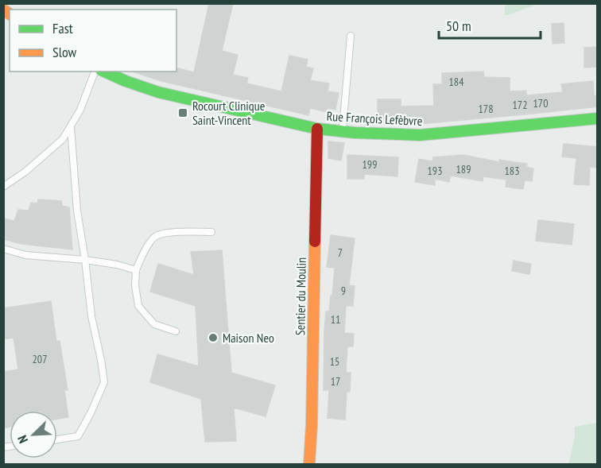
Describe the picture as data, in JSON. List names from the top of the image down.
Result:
{
  "streets": {
    "main road": ["Rue François Lefèbvre", "Sentier du Moulin"]
  },
  "crossings": [
    ["Rue François Lefèbvre", "Sentier du Moulin"]
  ],
  "places": {
    "transit": ["Rocourt Clinique Saint-Vincent"],
    "other": ["Maison Neo"]
  },
  "house_numbers": [
    "184",
    "170",
    "172",
    "178",
    "199",
    "189",
    "193",
    "183",
    "7",
    "9",
    "11",
    "207",
    "15",
    "17"
  ],
  "legend": ["Fast", "Slow"],
  "scale_bar": "50 m",
  "north": "bottom left"
}
